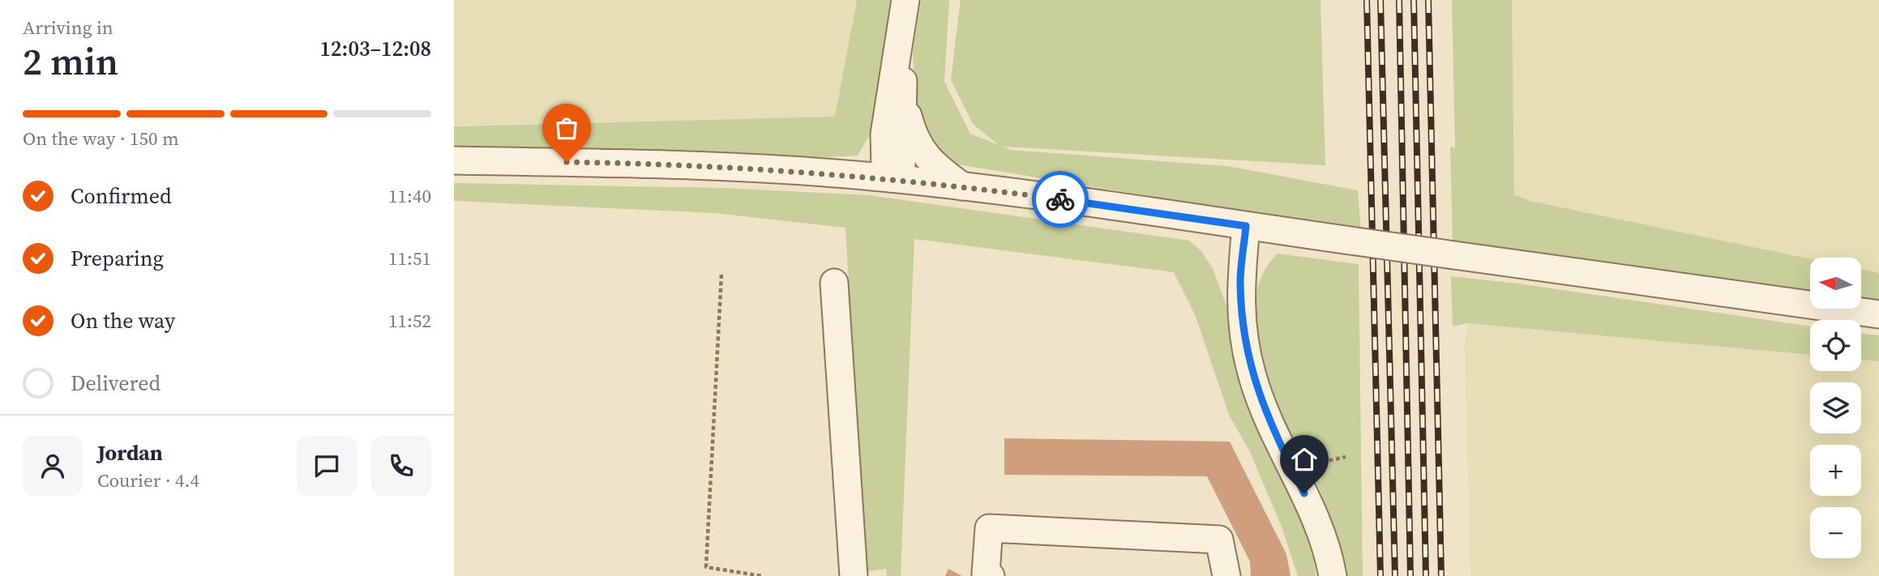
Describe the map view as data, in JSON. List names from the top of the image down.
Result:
{
  "north": "left",
  "page": {
    "heading": ["2 min", "Arriving in", "12:03–12:08"],
    "panel": ["Jordan", "Courier · 4.4"],
    "bar": "On the way · 150 m",
    "list": [
      ["Confirmed", "11:40"],
      ["Preparing", "11:51"],
      ["On the way", "11:52"],
      "Delivered"
    ],
    "map_buttons": ["+", "−"]
  }
}
